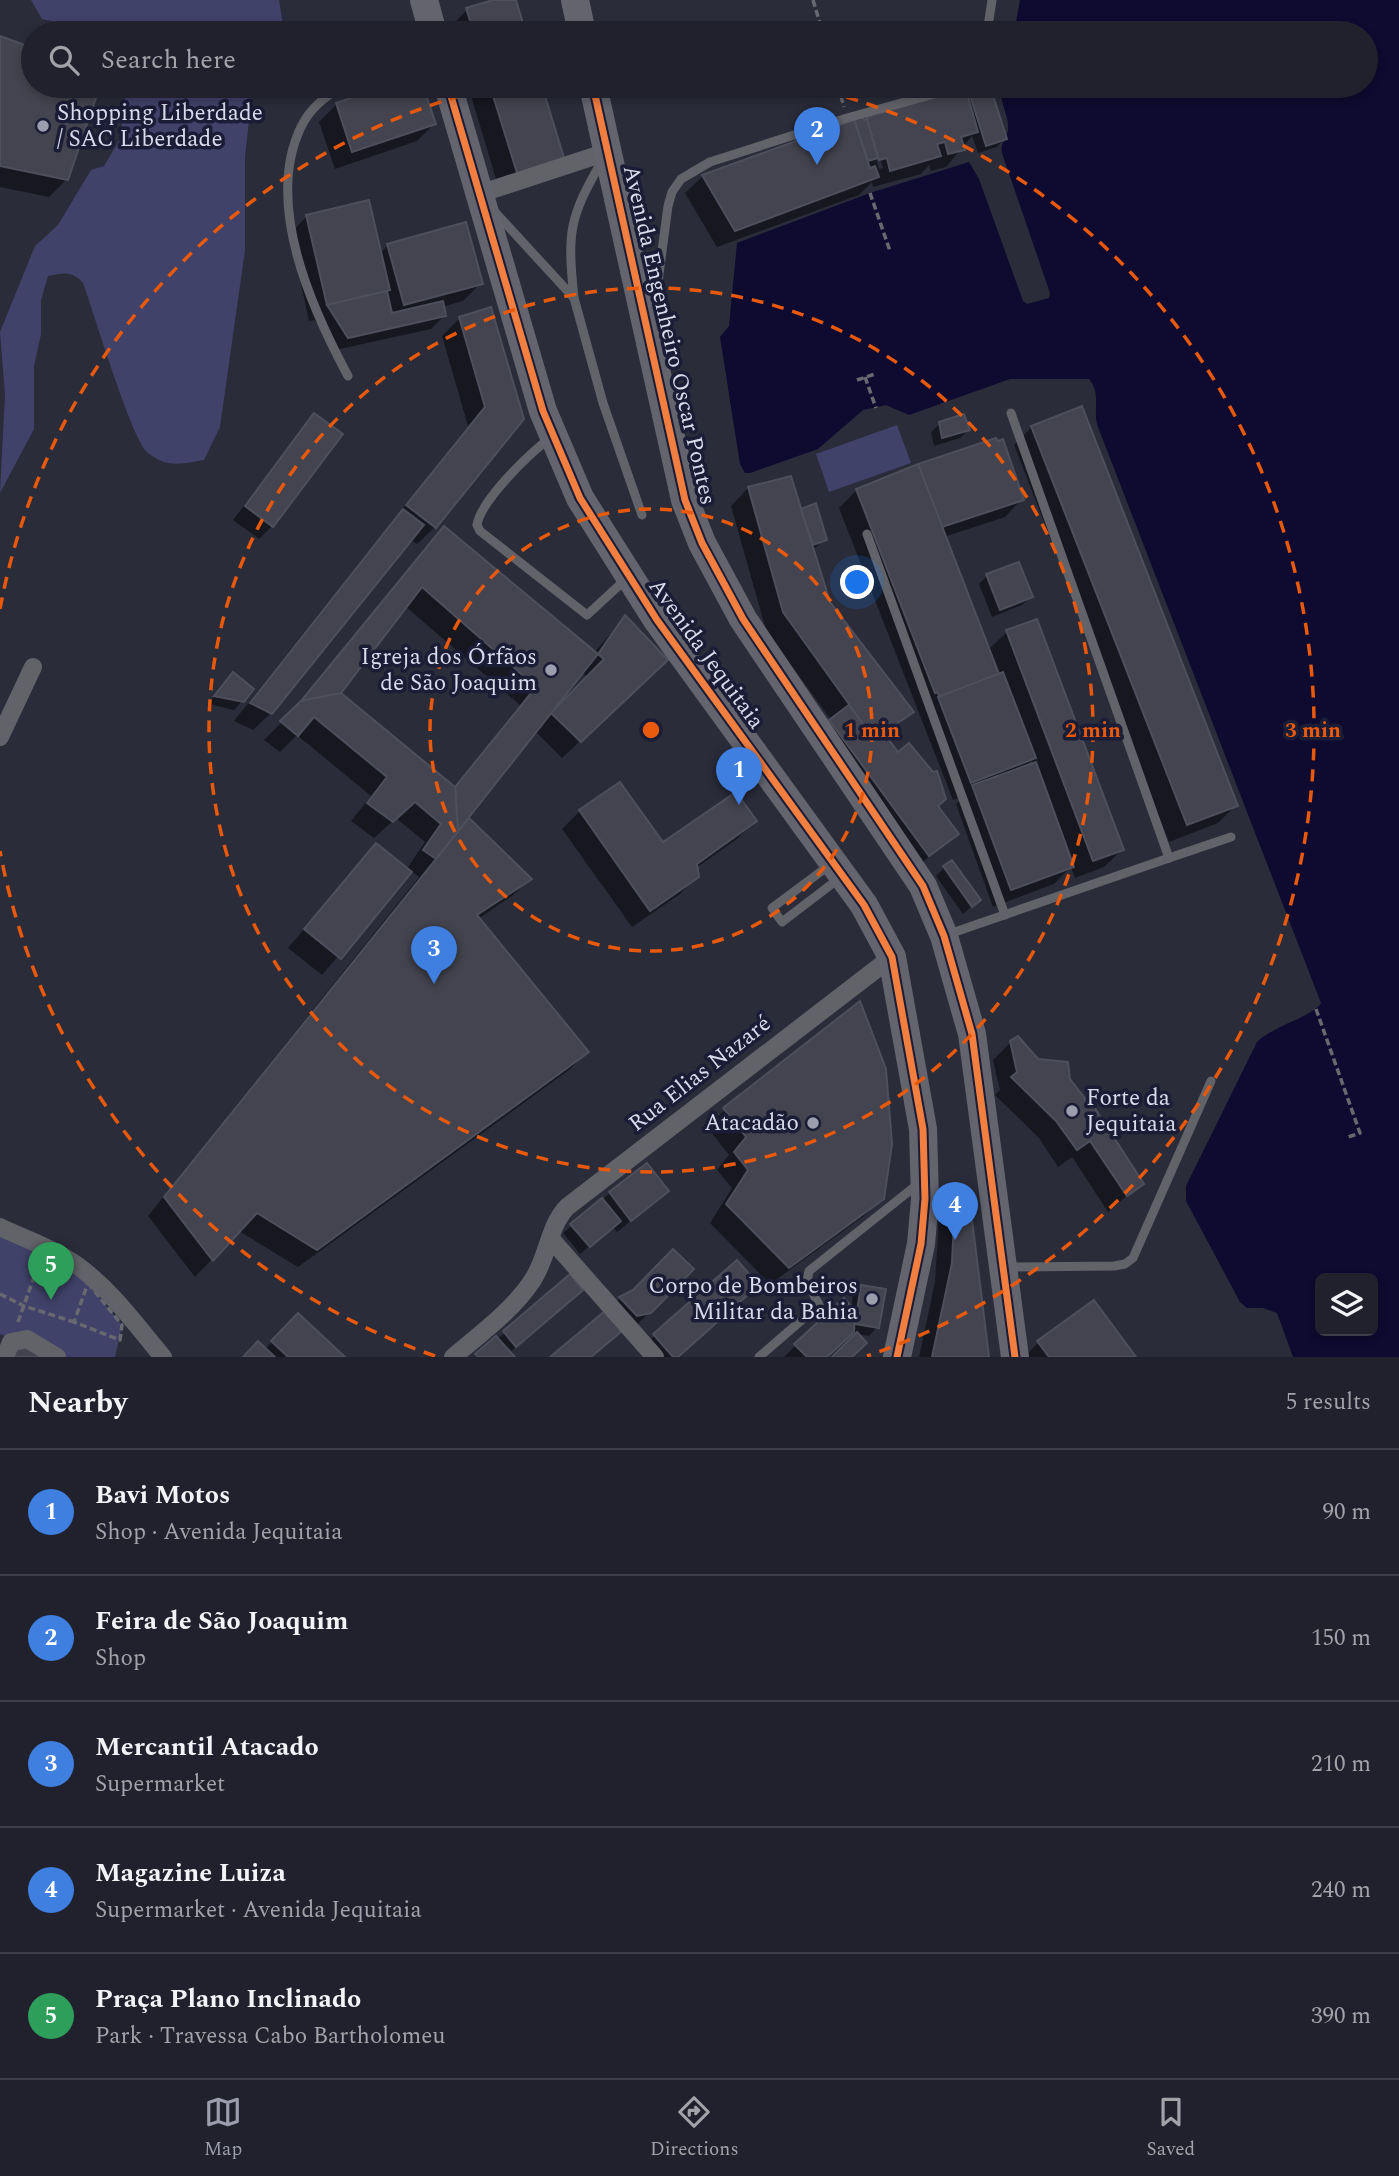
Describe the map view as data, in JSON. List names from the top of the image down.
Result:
{
  "streets": {
    "main road": ["Avenida Engenheiro Oscar Pontes", "Avenida Jequitaia"],
    "street": ["Rua Elias Nazaré"]
  },
  "crossings": [
    ["Avenida Jequitaia", "Rua Elias Nazaré"]
  ],
  "places": [
    "Shopping Liberdade / SAC Liberdade",
    "Igreja dos Órfãos de São Joaquim",
    "Forte da Jequitaia",
    "Atacadão",
    "Corpo de Bombeiros Militar da Bahia"
  ],
  "page": {
    "search": "Search here",
    "pins": [
      "2",
      "1",
      "3",
      "4",
      "5"
    ],
    "heading": ["Nearby", "5 results"],
    "list": [
      {
        "mark": "1",
        "name": "Bavi Motos",
        "note": "Shop · Avenida Jequitaia",
        "value": "90 m"
      },
      {
        "mark": "2",
        "name": "Feira de São Joaquim",
        "note": "Shop",
        "value": "150 m"
      },
      {
        "mark": "3",
        "name": "Mercantil Atacado",
        "note": "Supermarket",
        "value": "210 m"
      },
      {
        "mark": "4",
        "name": "Magazine Luiza",
        "note": "Supermarket · Avenida Jequitaia",
        "value": "240 m"
      },
      {
        "mark": "5",
        "name": "Praça Plano Inclinado",
        "note": "Park · Travessa Cabo Bartholomeu",
        "value": "390 m"
      }
    ],
    "nav": ["Map", "Directions", "Saved"]
  },
  "rings": ["1 min", "2 min", "3 min"]
}
